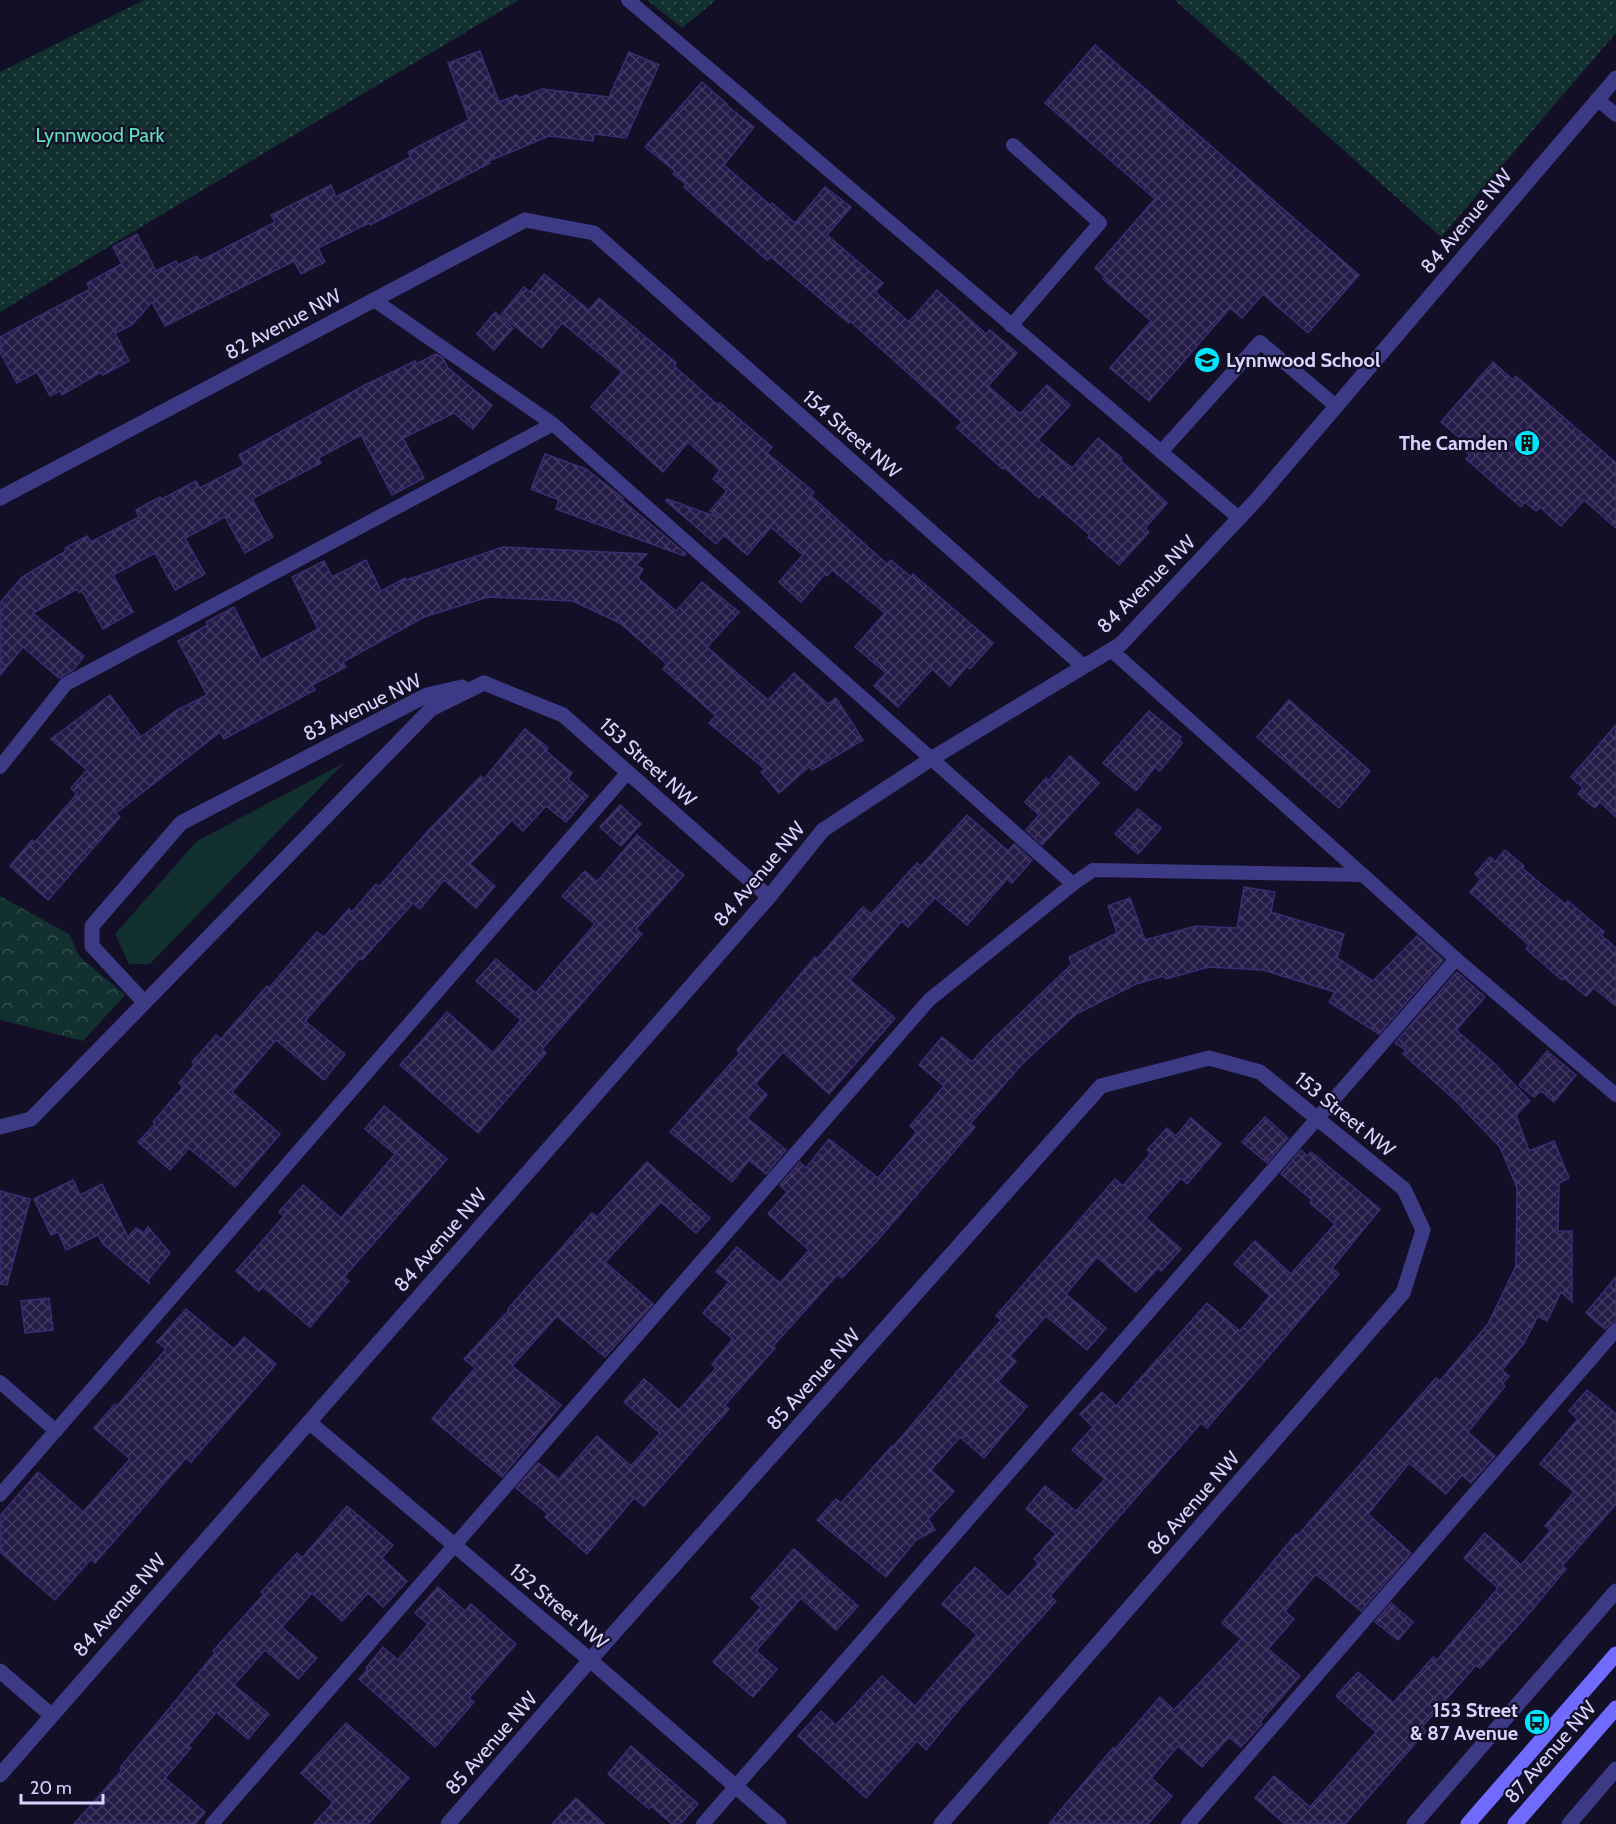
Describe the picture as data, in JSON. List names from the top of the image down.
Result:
{
  "streets": {
    "main road": ["87 Avenue NW"],
    "street": [
      "84 Avenue NW",
      "82 Avenue NW",
      "154 Street NW",
      "83 Avenue NW",
      "153 Street NW",
      "85 Avenue NW",
      "86 Avenue NW",
      "152 Street NW"
    ]
  },
  "crossings": [
    ["84 Avenue NW", "154 Street NW"],
    ["84 Avenue NW", "153 Street NW"],
    ["84 Avenue NW", "152 Street NW"],
    ["82 Avenue NW", "154 Street NW"],
    ["83 Avenue NW", "153 Street NW"],
    ["153 Street NW", "85 Avenue NW"],
    ["153 Street NW", "86 Avenue NW"],
    ["85 Avenue NW", "152 Street NW"]
  ],
  "parks": ["Lynnwood Park"],
  "places": {
    "school or university": ["Lynnwood School"],
    "building": ["The Camden"],
    "bus stop": ["153 Street & 87 Avenue"]
  },
  "scale_bar": "20 m"
}
